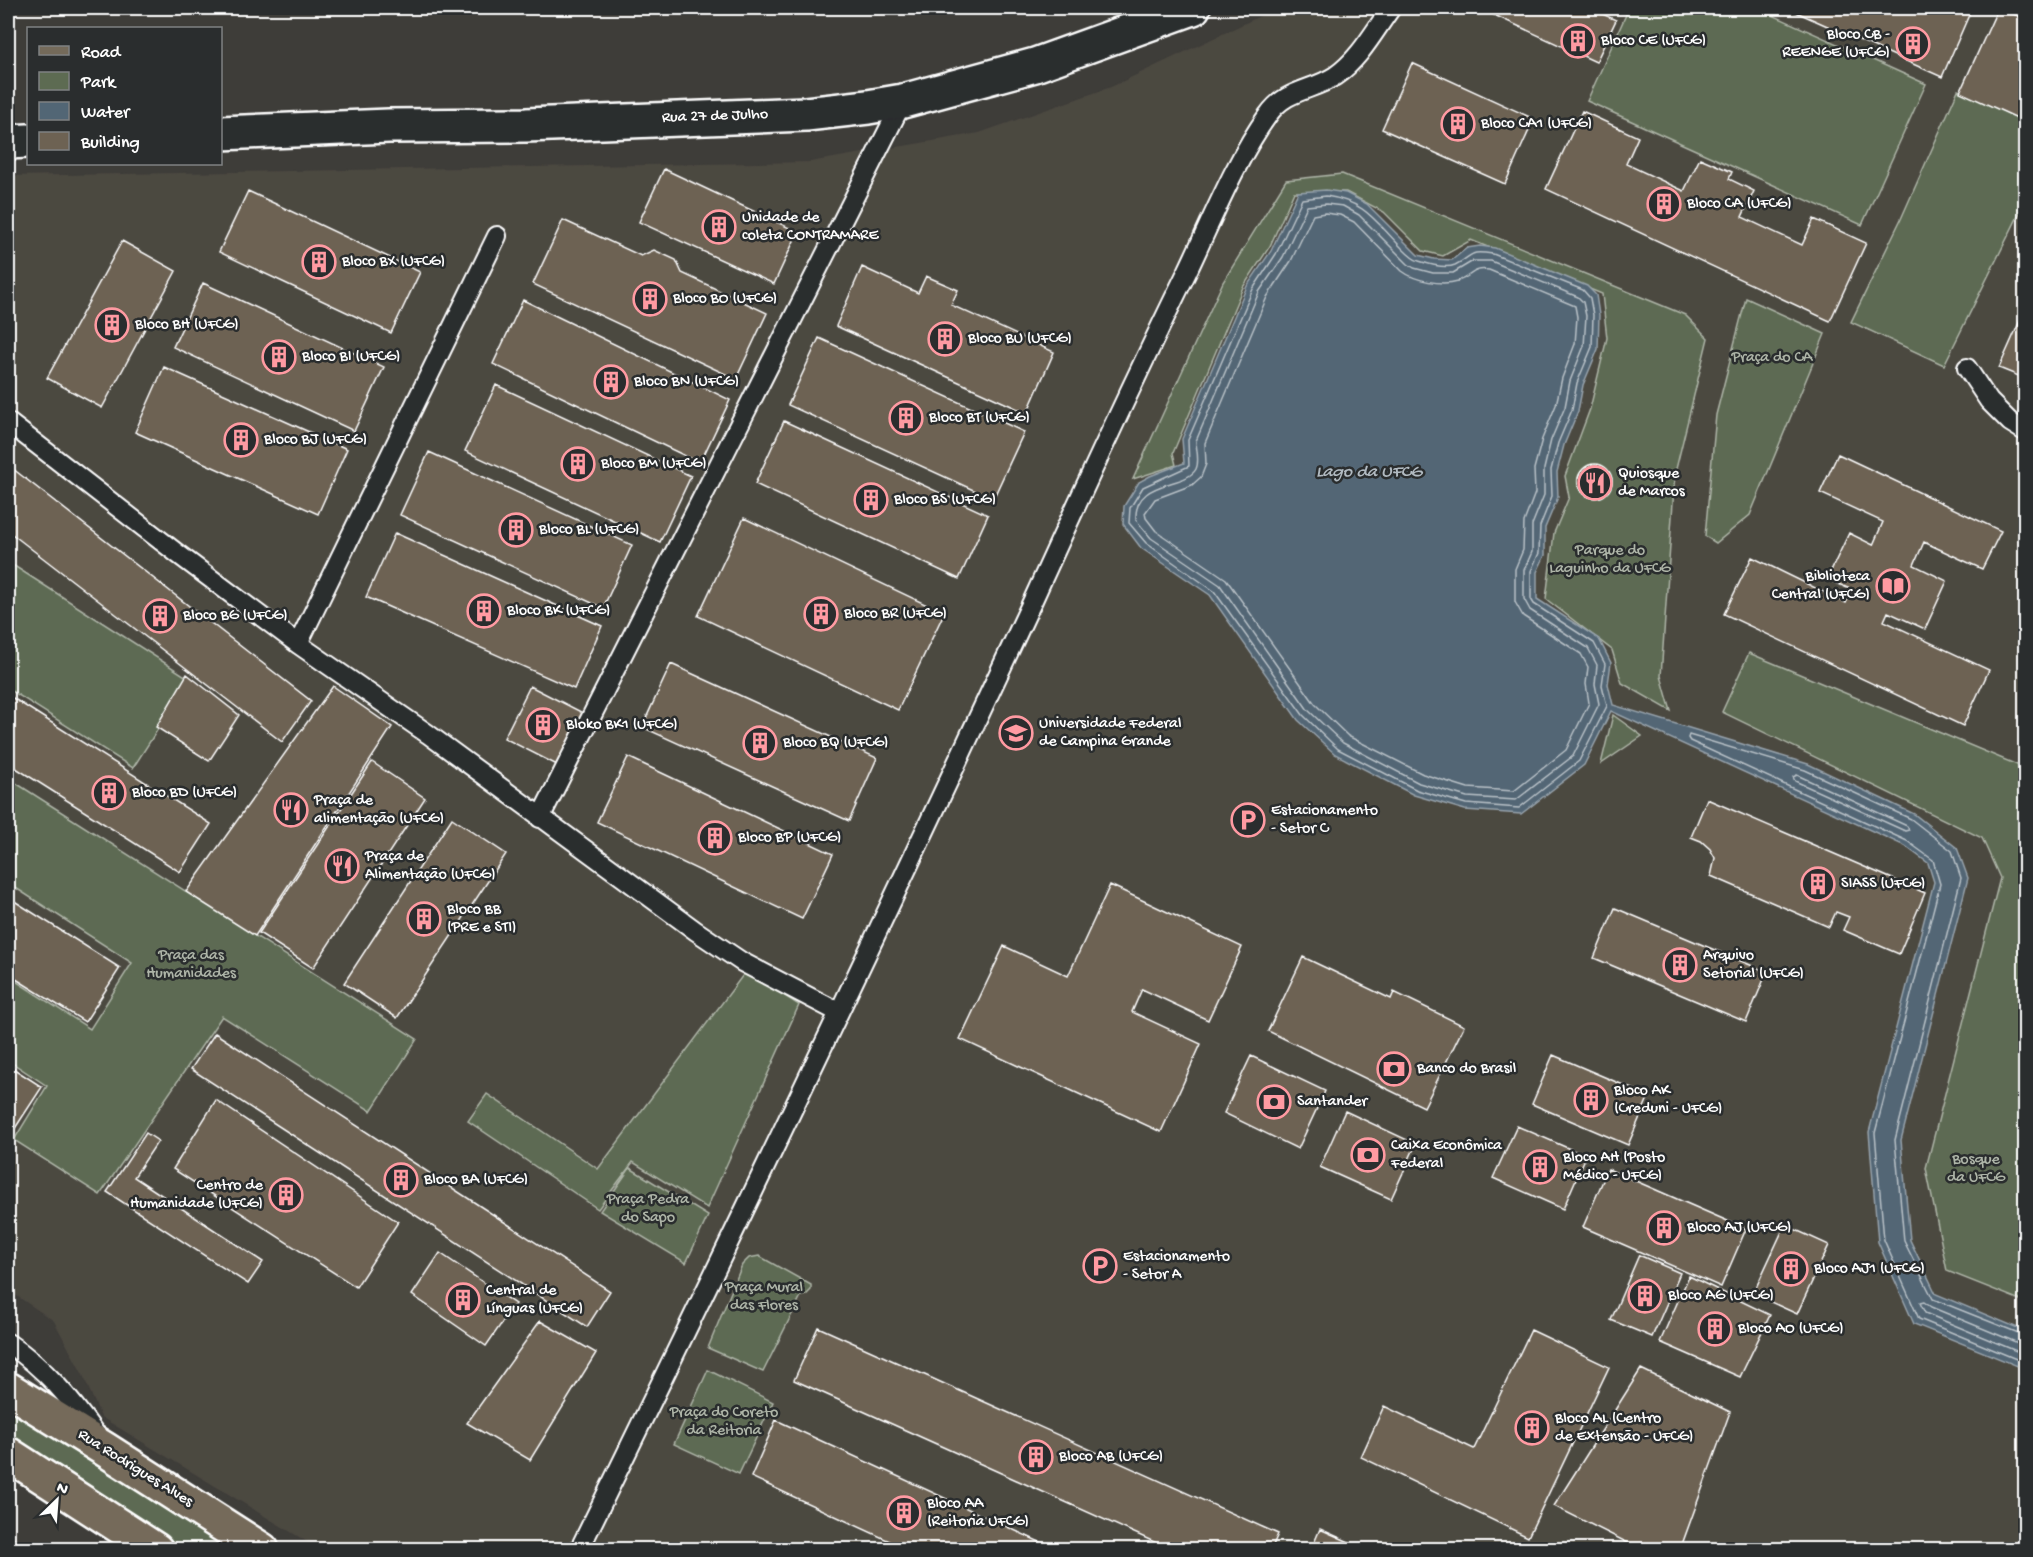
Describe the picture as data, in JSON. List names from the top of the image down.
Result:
{
  "streets": {
    "main road": ["Rua Rodrigues Alves"],
    "street": ["Rua 27 de Julho"]
  },
  "water": ["Lago da UFCG"],
  "parks": [
    "Praça do CA",
    "Parque do Laguinho da UFCG",
    "Praça das Humanidades",
    "Bosque da UFCG",
    "Praça Pedra do Sapo",
    "Praça Mural das Flores",
    "Praça do Coreto da Reitoria"
  ],
  "places": {
    "building": [
      "Bloco CE (UFCG)",
      "Bloco CB - REENGE (UFCG)",
      "Bloco CA1 (UFCG)",
      "Bloco CA (UFCG)",
      "Unidade de coleta CONTRAMARE",
      "Bloco BX (UFCG)",
      "Bloco BO (UFCG)",
      "Bloco BH (UFCG)",
      "Bloco BU (UFCG)",
      "Bloco BI (UFCG)",
      "Bloco BN (UFCG)",
      "Bloco BT (UFCG)",
      "Bloco BJ (UFCG)",
      "Bloco BM (UFCG)",
      "Bloco BS (UFCG)",
      "Bloco BL (UFCG)",
      "Bloco BK (UFCG)",
      "Bloco BR (UFCG)",
      "Bloco BG (UFCG)",
      "Bloko BK1 (UFCG)",
      "Bloco BQ (UFCG)",
      "Bloco BD (UFCG)",
      "Bloco BP (UFCG)",
      "SIASS (UFCG)",
      "Bloco BB (PRE e STI)",
      "Arquivo Setorial (UFCG)",
      "Bloco AK (Creduni - UFCG)",
      "Bloco AH (Posto Médico - UFCG)",
      "Bloco BA (UFCG)",
      "Centro de Humanidade (UFCG)",
      "Bloco AJ (UFCG)",
      "Bloco AJ1 (UFCG)",
      "Bloco AG (UFCG)",
      "Central de Línguas (UFCG)",
      "Bloco AO (UFCG)",
      "Bloco AL (Centro de Extensão - UFCG)",
      "Bloco AB (UFCG)",
      "Bloco AA (Reitoria UFCG)"
    ],
    "restaurant": ["Quiosque de Marcos", "Praça de alimentação (UFCG)", "Praça de Alimentação (UFCG)"],
    "library": ["Biblioteca Central (UFCG)"],
    "school or university": ["Universidade Federal de Campina Grande"],
    "parking": ["Estacionamento - Setor C", "Estacionamento - Setor A"],
    "bank": ["Banco do Brasil", "Santander", "Caixa Econômica Federal"]
  },
  "legend": [
    "Road",
    "Park",
    "Water",
    "Building"
  ],
  "north": "top right"
}
